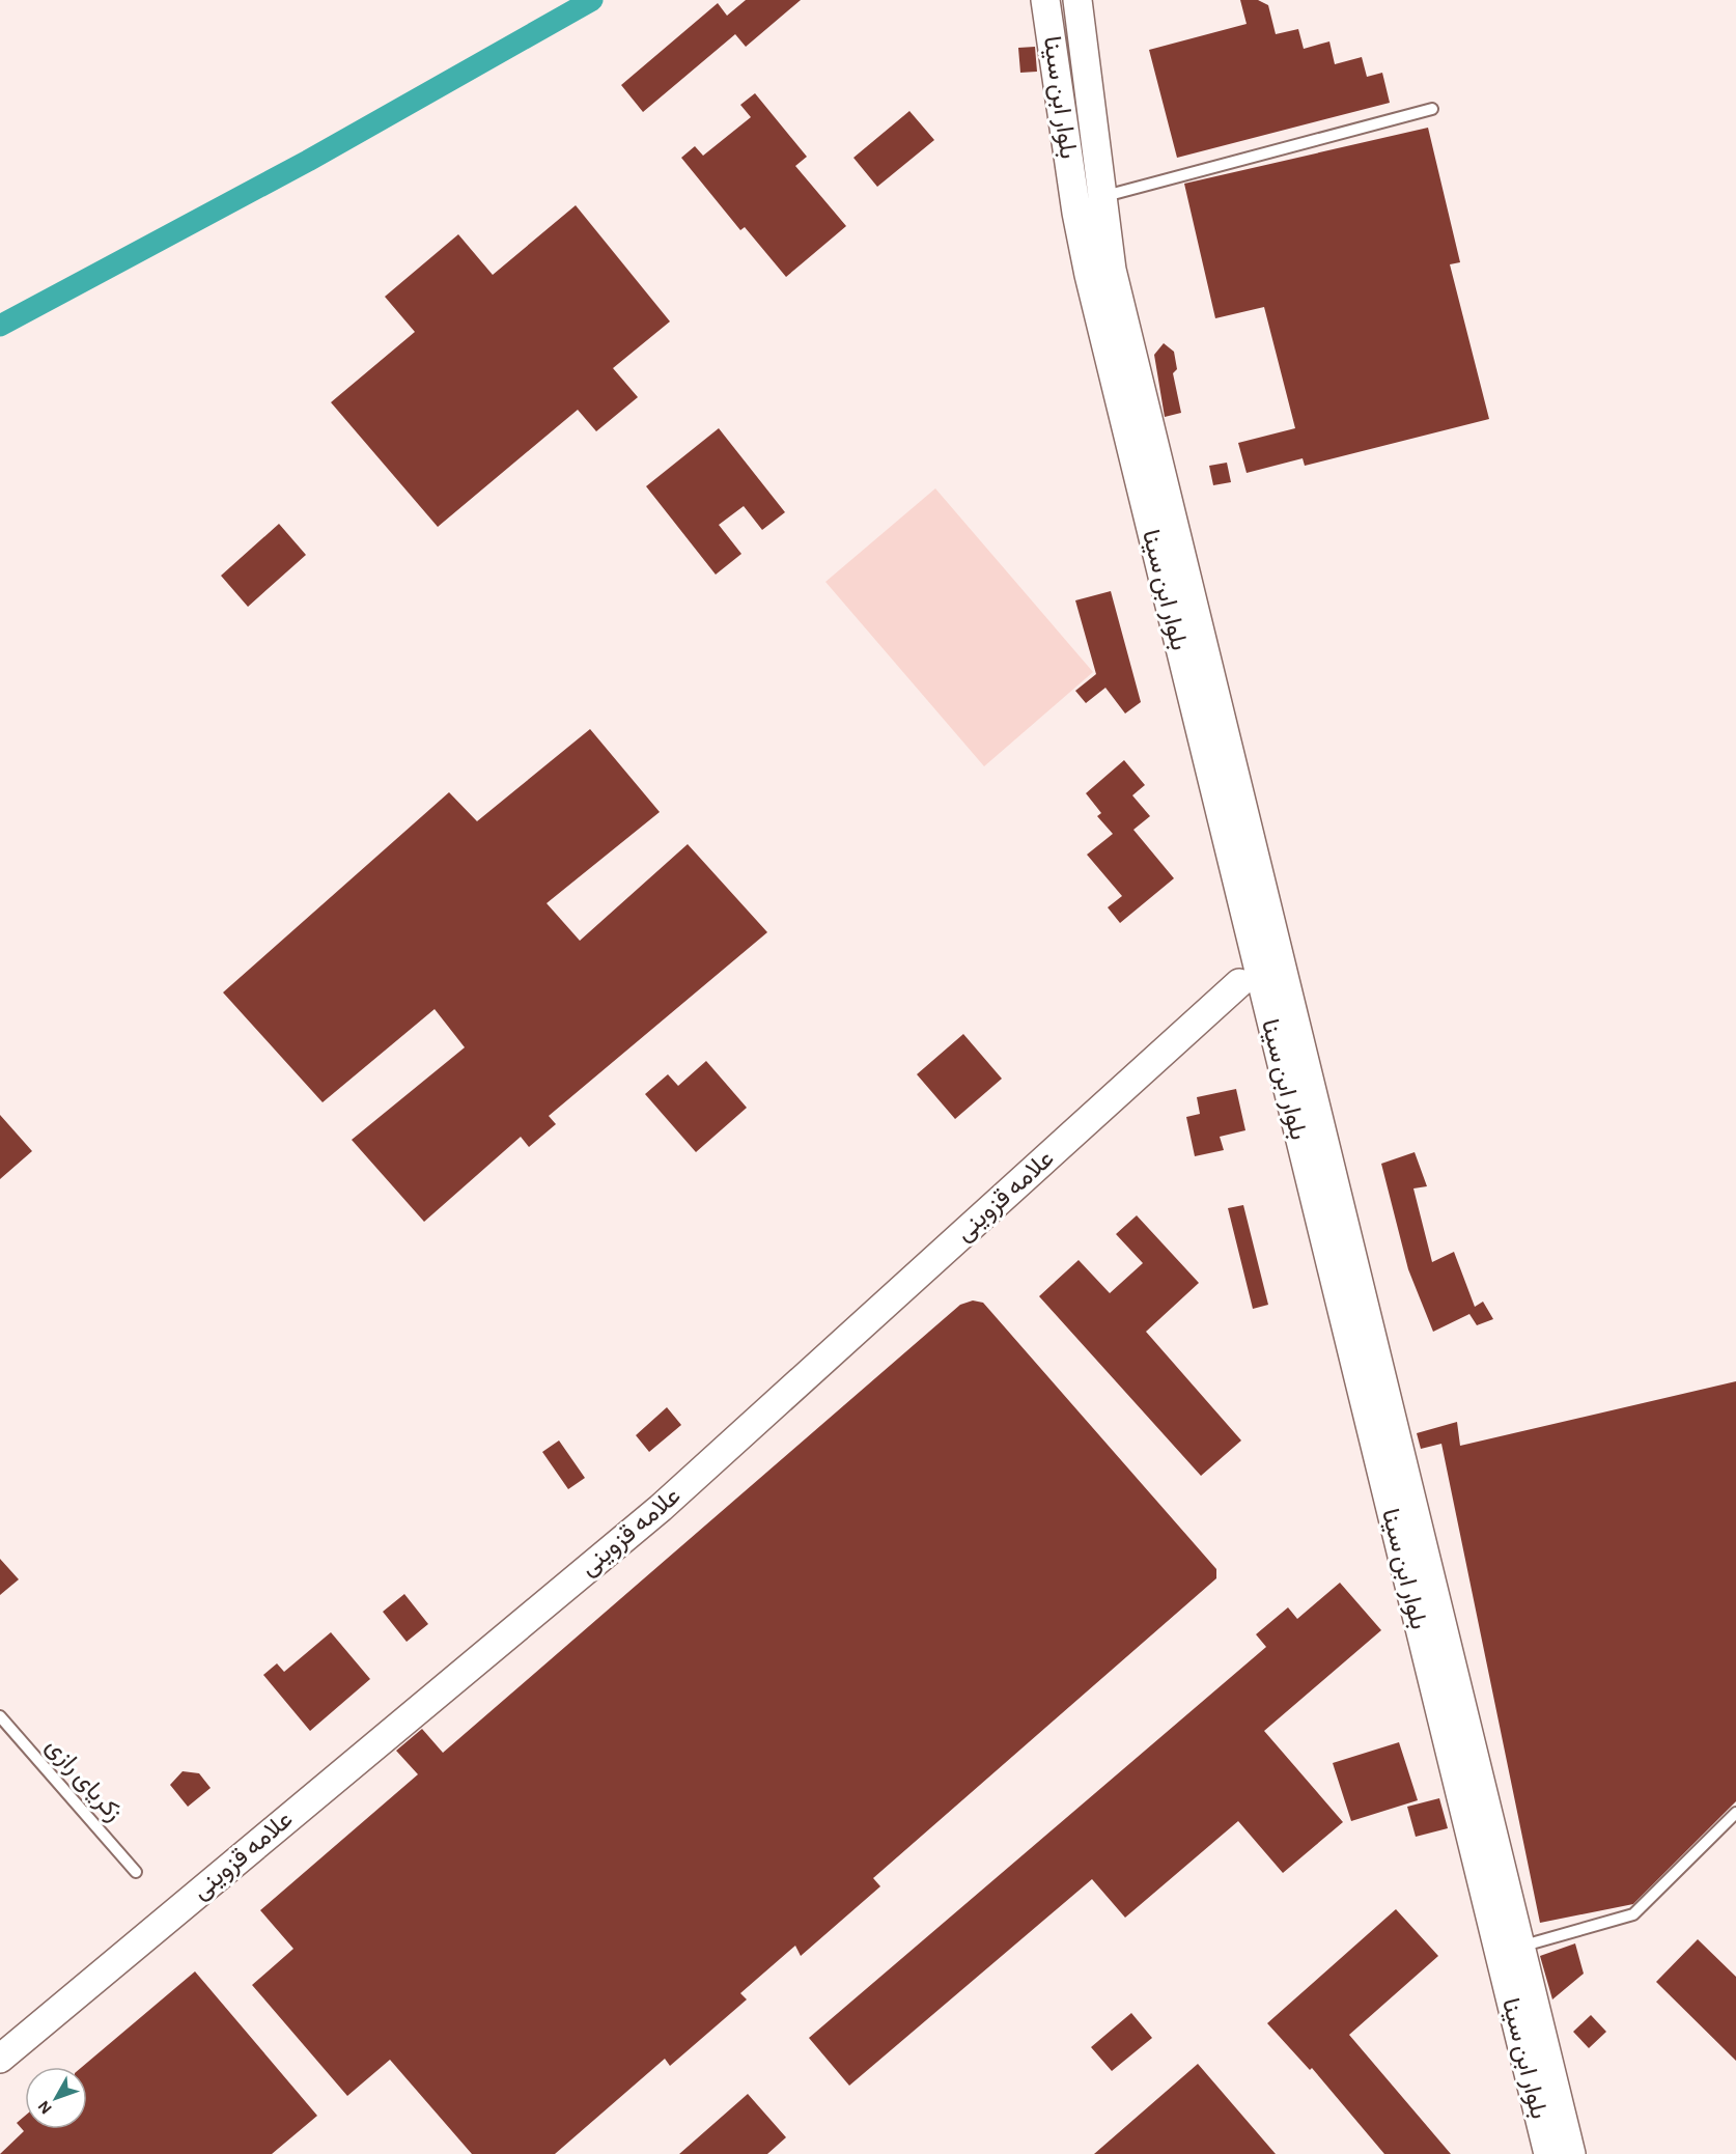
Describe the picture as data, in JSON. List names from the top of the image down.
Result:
{
  "streets": {
    "street": ["بلوار ابن سینا", "علامه قزوینی"],
    "lane": ["زکریای رازی"]
  },
  "north": "bottom left"
}
